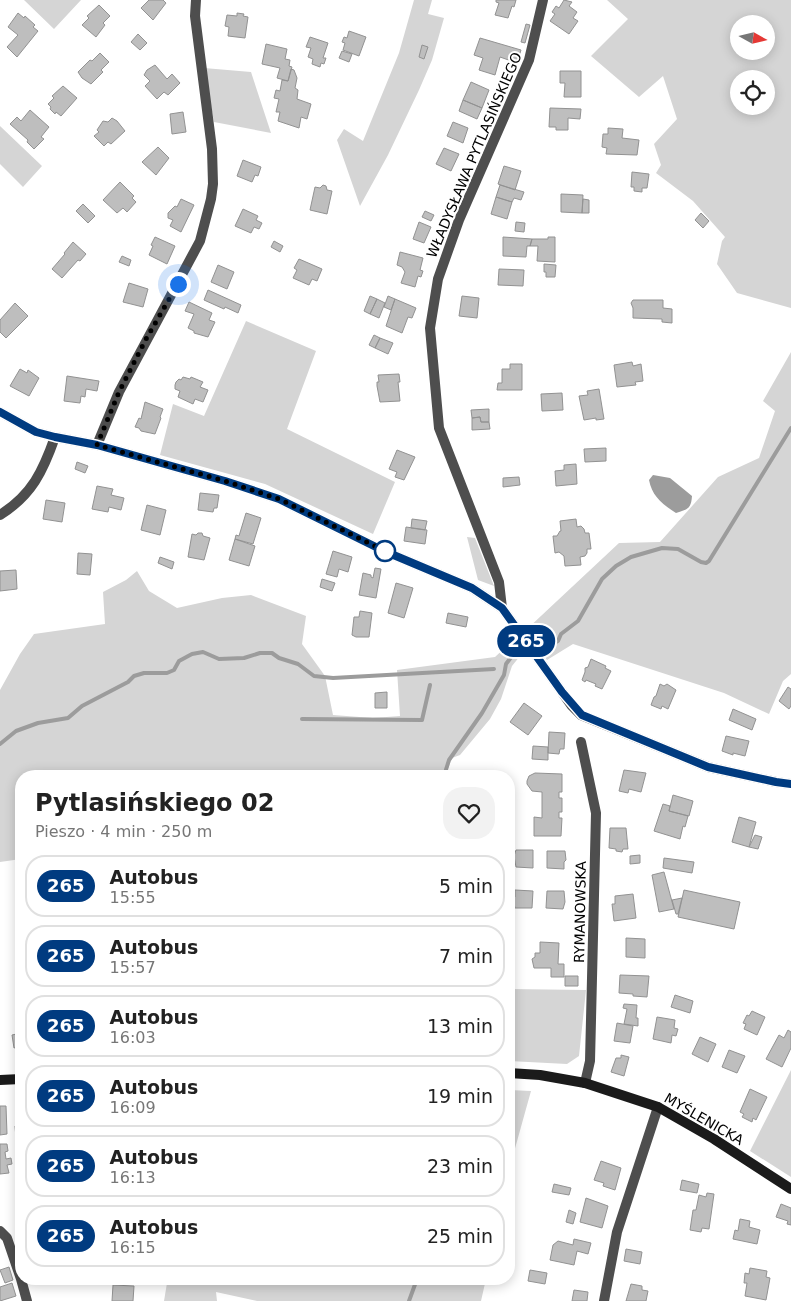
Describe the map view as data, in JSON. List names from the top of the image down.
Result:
{
  "streets": {
    "street": ["WŁADYSŁAWA PYTLASIŃSKIEGO", "RYMANOWSKA", "MYŚLENICKA"]
  },
  "crossings": [
    ["RYMANOWSKA", "MYŚLENICKA"]
  ],
  "lines": ["bus line 265"],
  "north": "right",
  "page": {
    "on_map": "265",
    "heading": ["Pytlasińskiego 02", "Pieszo · 4 min · 250 m"],
    "list": [
      {
        "mark": "265",
        "name": "Autobus",
        "note": "15:55",
        "value": "5 min"
      },
      {
        "mark": "265",
        "name": "Autobus",
        "note": "15:57",
        "value": "7 min"
      },
      {
        "mark": "265",
        "name": "Autobus",
        "note": "16:03",
        "value": "13 min"
      },
      {
        "mark": "265",
        "name": "Autobus",
        "note": "16:09",
        "value": "19 min"
      },
      {
        "mark": "265",
        "name": "Autobus",
        "note": "16:13",
        "value": "23 min"
      },
      {
        "mark": "265",
        "name": "Autobus",
        "note": "16:15",
        "value": "25 min"
      }
    ]
  }
}
